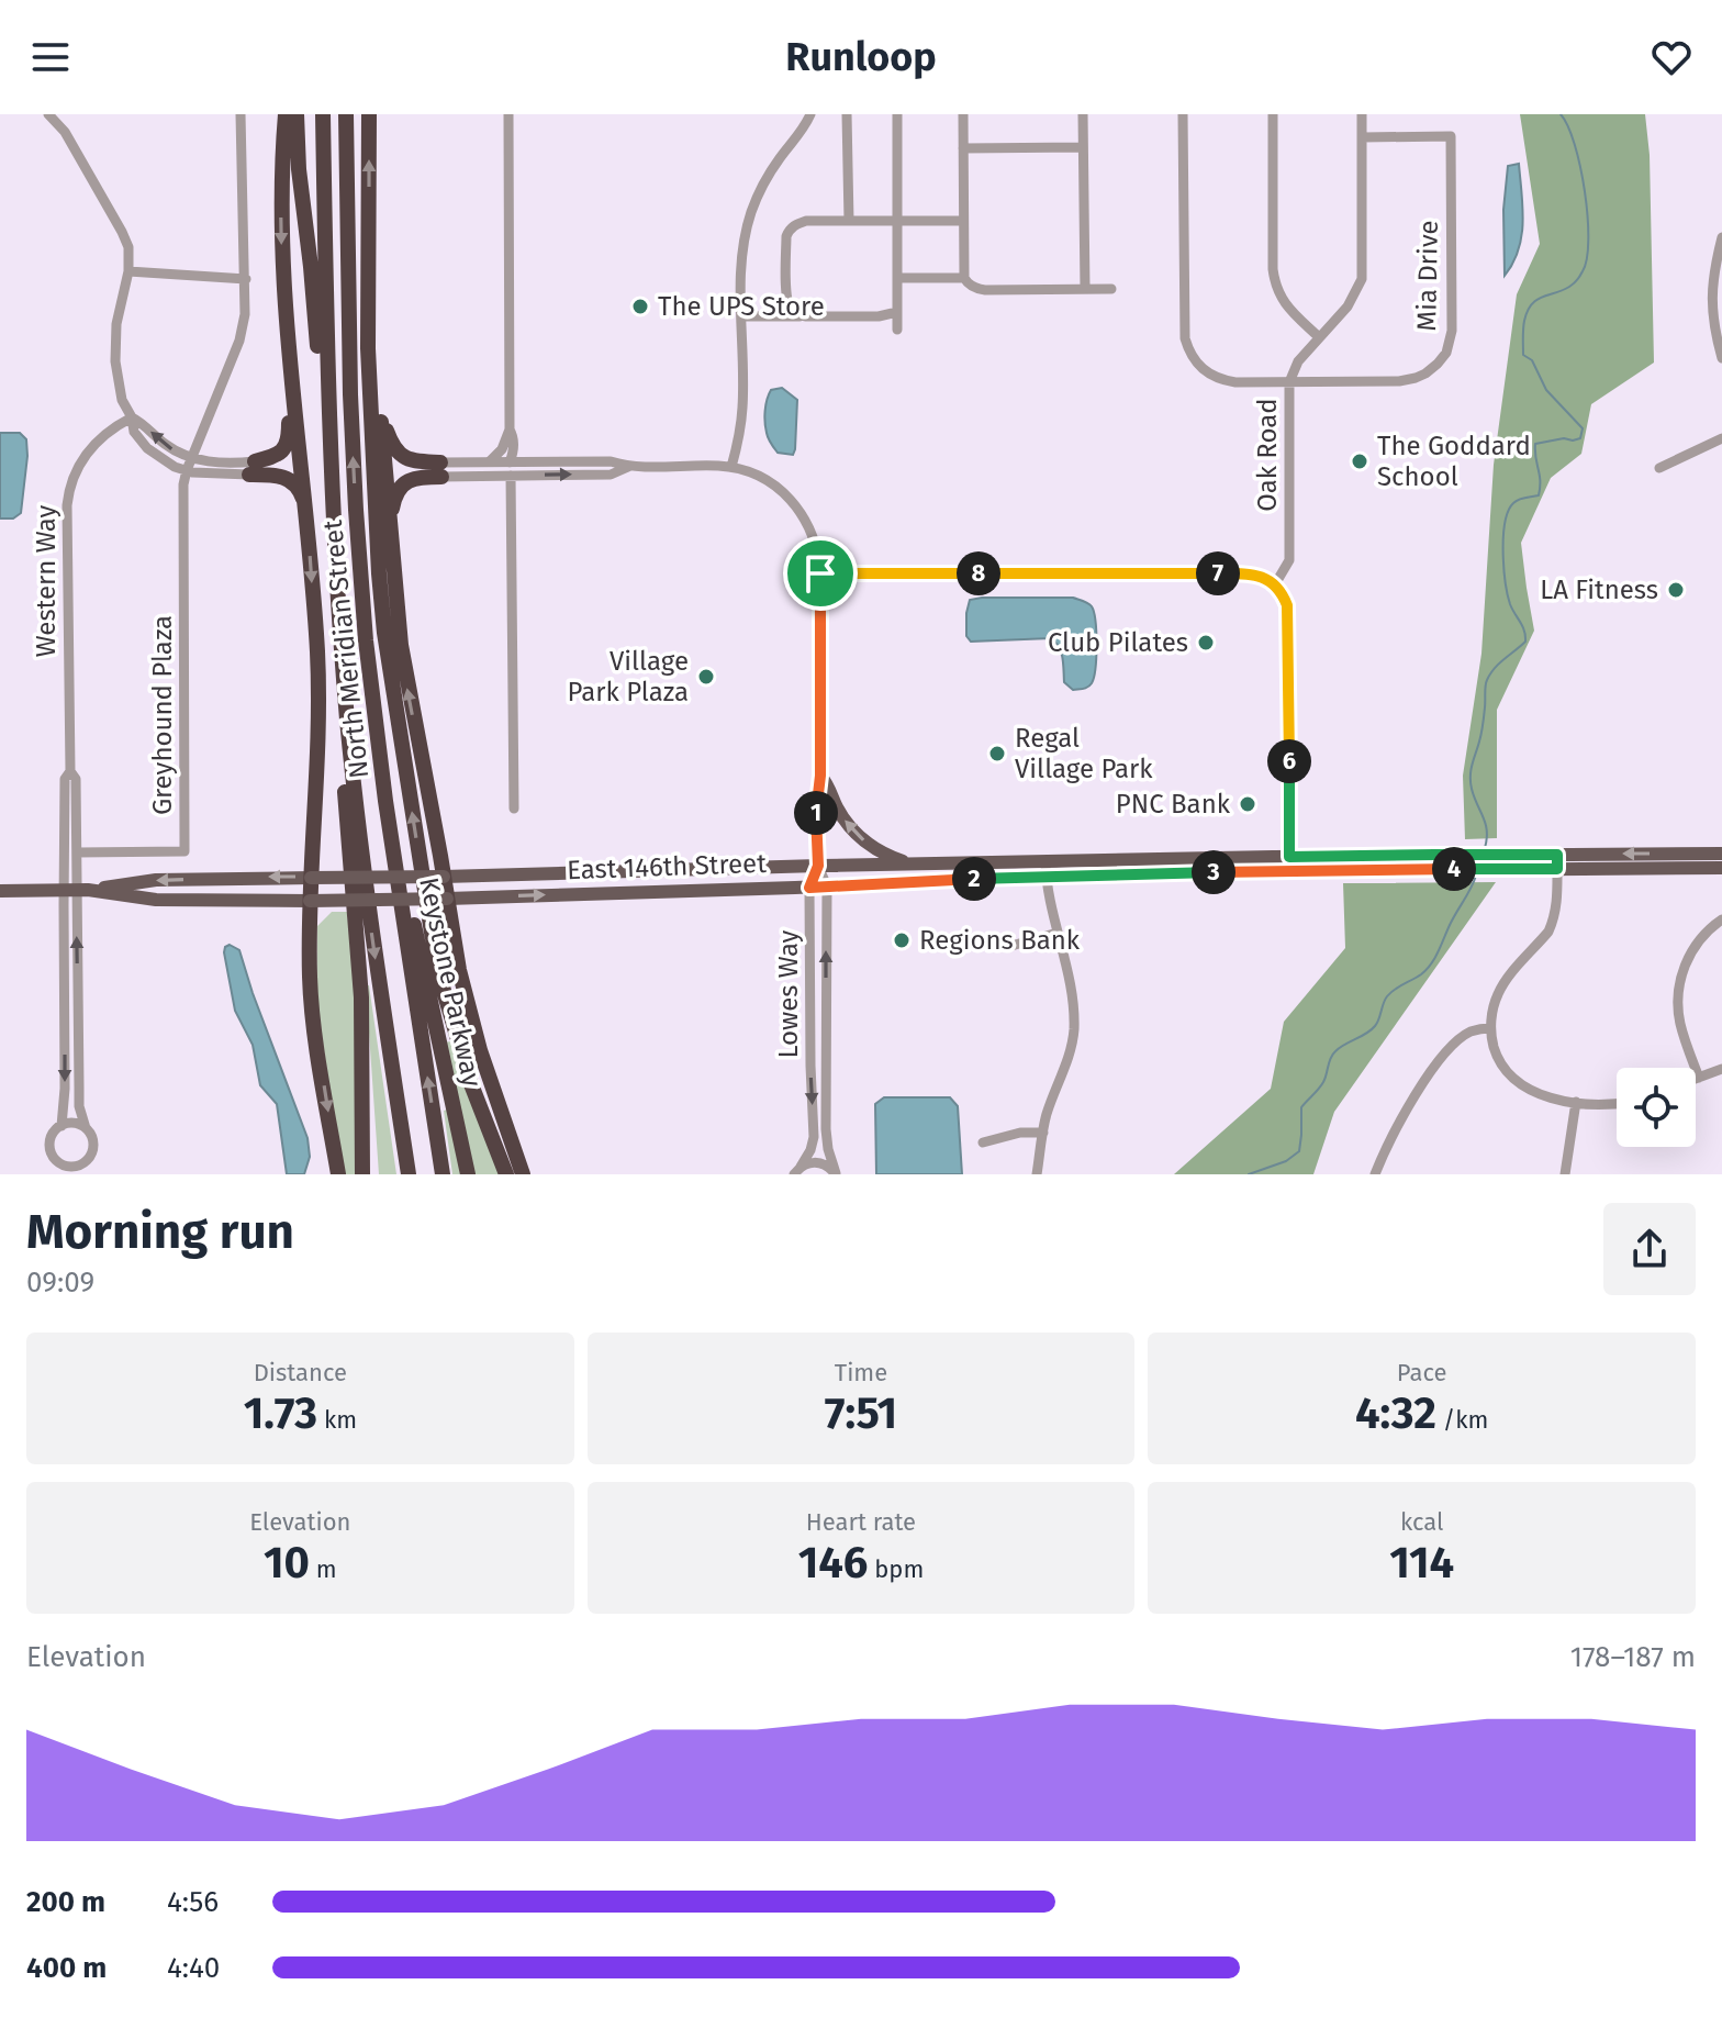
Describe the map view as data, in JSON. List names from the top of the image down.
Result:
{
  "streets": {
    "highway": ["North Meridian Street", "Keystone Parkway"],
    "main road": ["East 146th Street"],
    "street": [
      "Mia Drive",
      "Oak Road",
      "Western Way",
      "Greyhound Plaza",
      "Lowes Way"
    ]
  },
  "crossings": [
    ["Mia Drive", "Oak Road"],
    ["Western Way", "Greyhound Plaza"],
    ["Western Way", "East 146th Street"],
    ["North Meridian Street", "Keystone Parkway"],
    ["East 146th Street", "Lowes Way"]
  ],
  "places": [
    "The UPS Store",
    "The Goddard School",
    "LA Fitness",
    "Club Pilates",
    "Village Park Plaza",
    "Regal Village Park",
    "PNC Bank",
    "Regions Bank"
  ],
  "page": {
    "header": "Runloop",
    "pins": [
      "7",
      "8",
      "6",
      "1",
      "4",
      "3",
      "2"
    ],
    "heading": ["Morning run", "09:09"],
    "stats": [
      ["Distance", "1.73 km"],
      ["Time", "7:51"],
      ["Pace", "4:32 /km"],
      ["Elevation", "10 m"],
      ["Heart rate", "146 bpm"],
      ["kcal", "114"]
    ],
    "chart": ["Elevation", "178–187 m"],
    "list": [
      {
        "name": "200 m",
        "note": "4:56"
      },
      {
        "name": "400 m",
        "note": "4:40"
      }
    ]
  }
}
